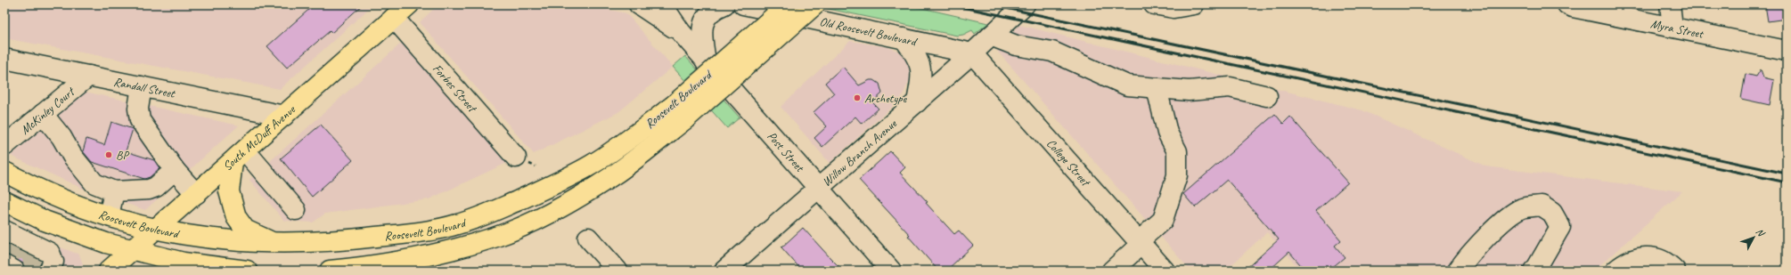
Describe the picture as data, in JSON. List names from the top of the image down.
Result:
{
  "streets": {
    "main road": ["Roosevelt Boulevard", "South McDuff Avenue"],
    "street": [
      "Myra Street",
      "Old Roosevelt Boulevard",
      "Randall Street",
      "Forbes Street",
      "McKinley Court",
      "Post Street",
      "Willow Branch Avenue",
      "College Street"
    ]
  },
  "crossings": [
    ["Old Roosevelt Boulevard", "Willow Branch Avenue"],
    ["Old Roosevelt Boulevard", "College Street"],
    ["Randall Street", "McKinley Court"],
    ["Randall Street", "South McDuff Avenue"],
    ["Forbes Street", "South McDuff Avenue"],
    ["Roosevelt Boulevard", "South McDuff Avenue"],
    ["Post Street", "Willow Branch Avenue"],
    ["Willow Branch Avenue", "College Street"]
  ],
  "places": ["Archetype", "BP"],
  "north": "top right"
}
